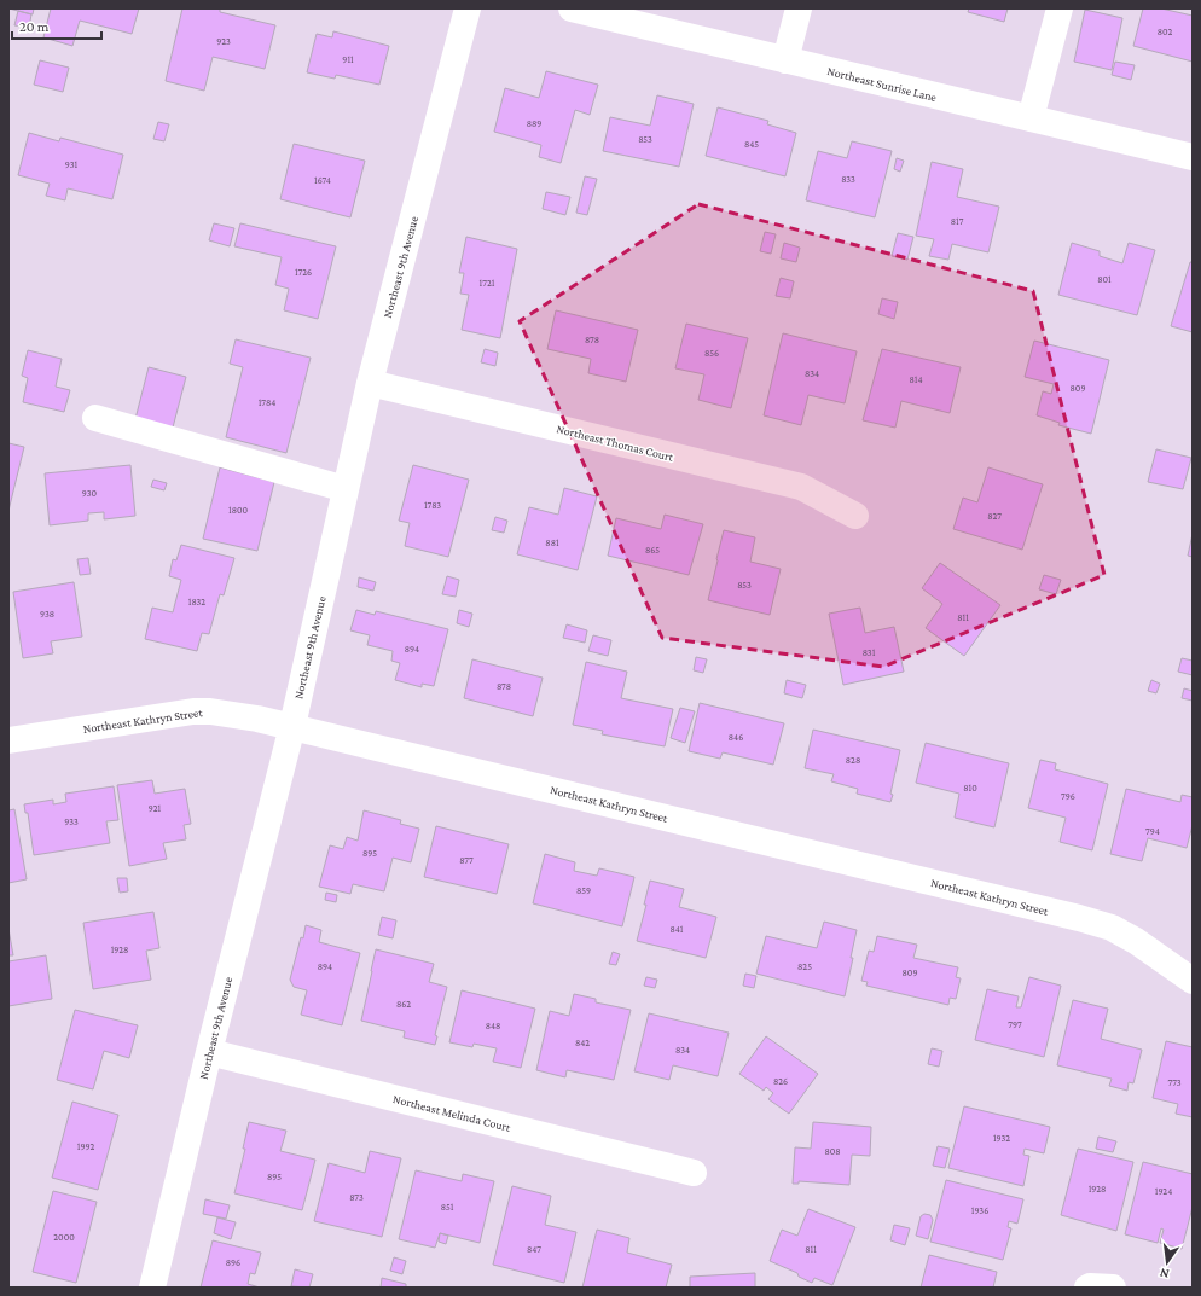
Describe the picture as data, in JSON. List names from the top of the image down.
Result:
{
  "streets": {
    "street": [
      "Northeast Sunrise Lane",
      "Northeast 9th Avenue",
      "Northeast Thomas Court",
      "Northeast Kathryn Street",
      "Northeast Melinda Court"
    ]
  },
  "crossings": [
    ["Northeast 9th Avenue", "Northeast Thomas Court"],
    ["Northeast 9th Avenue", "Northeast Kathryn Street"],
    ["Northeast 9th Avenue", "Northeast Melinda Court"]
  ],
  "house_numbers": [
    "802",
    "923",
    "911",
    "889",
    "853",
    "845",
    "931",
    "833",
    "1674",
    "817",
    "1726",
    "801",
    "1721",
    "878",
    "856",
    "834",
    "814",
    "809",
    "1784",
    "930",
    "1783",
    "1800",
    "827",
    "881",
    "865",
    "853",
    "1832",
    "938",
    "811",
    "894",
    "831",
    "878",
    "846",
    "828",
    "810",
    "796",
    "921",
    "933",
    "794",
    "895",
    "877",
    "859",
    "841",
    "1928",
    "894",
    "825",
    "809",
    "862",
    "797",
    "848",
    "842",
    "834",
    "826",
    "773",
    "1932",
    "1992",
    "808",
    "895",
    "1928",
    "1924",
    "873",
    "851",
    "1936",
    "2000",
    "847",
    "811",
    "896"
  ],
  "scale_bar": "20 m",
  "north": "bottom"
}
